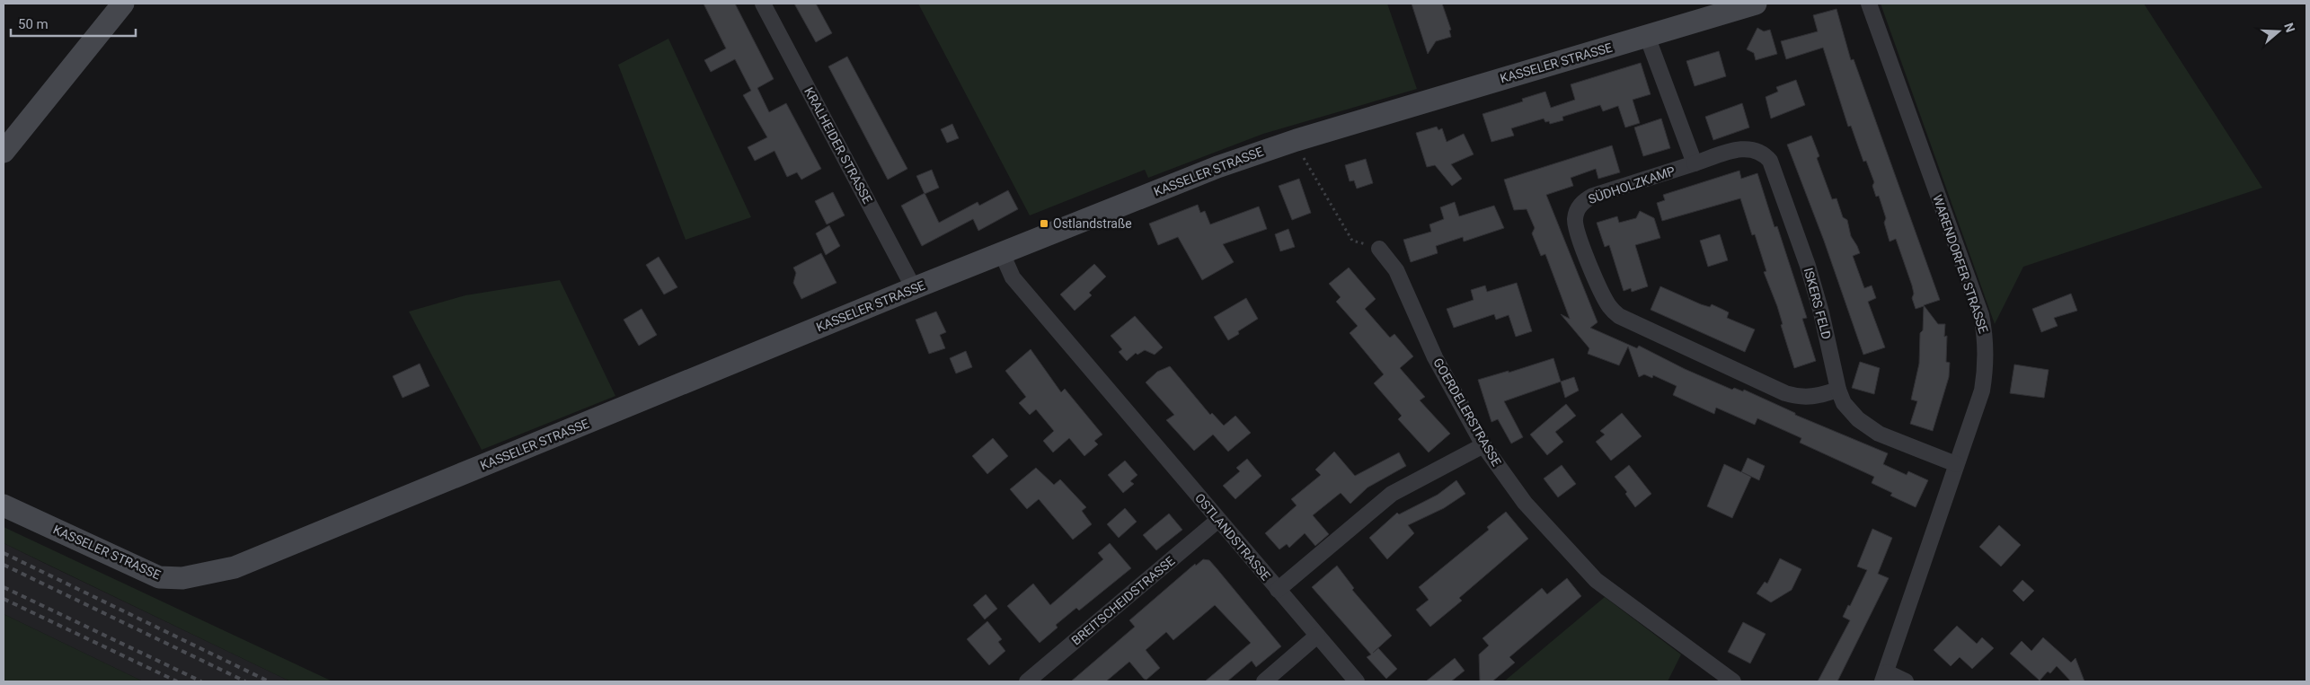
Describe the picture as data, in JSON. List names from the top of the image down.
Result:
{
  "streets": {
    "street": [
      "KASSELER STRASSE",
      "KRALHEIDER STRASSE",
      "SÜDHOLZKAMP",
      "WARENDORFER STRASSE",
      "ISKERS FELD",
      "GOERDELERSTRASSE",
      "OSTLANDSTRASSE",
      "BREITSCHEIDSTRASSE"
    ]
  },
  "crossings": [
    ["KASSELER STRASSE", "KRALHEIDER STRASSE"],
    ["KASSELER STRASSE", "OSTLANDSTRASSE"],
    ["SÜDHOLZKAMP", "ISKERS FELD"],
    ["WARENDORFER STRASSE", "ISKERS FELD"],
    ["GOERDELERSTRASSE", "OSTLANDSTRASSE"],
    ["OSTLANDSTRASSE", "BREITSCHEIDSTRASSE"]
  ],
  "places": {
    "transit": ["Ostlandstraße"]
  },
  "scale_bar": "50 m",
  "north": "right"
}
